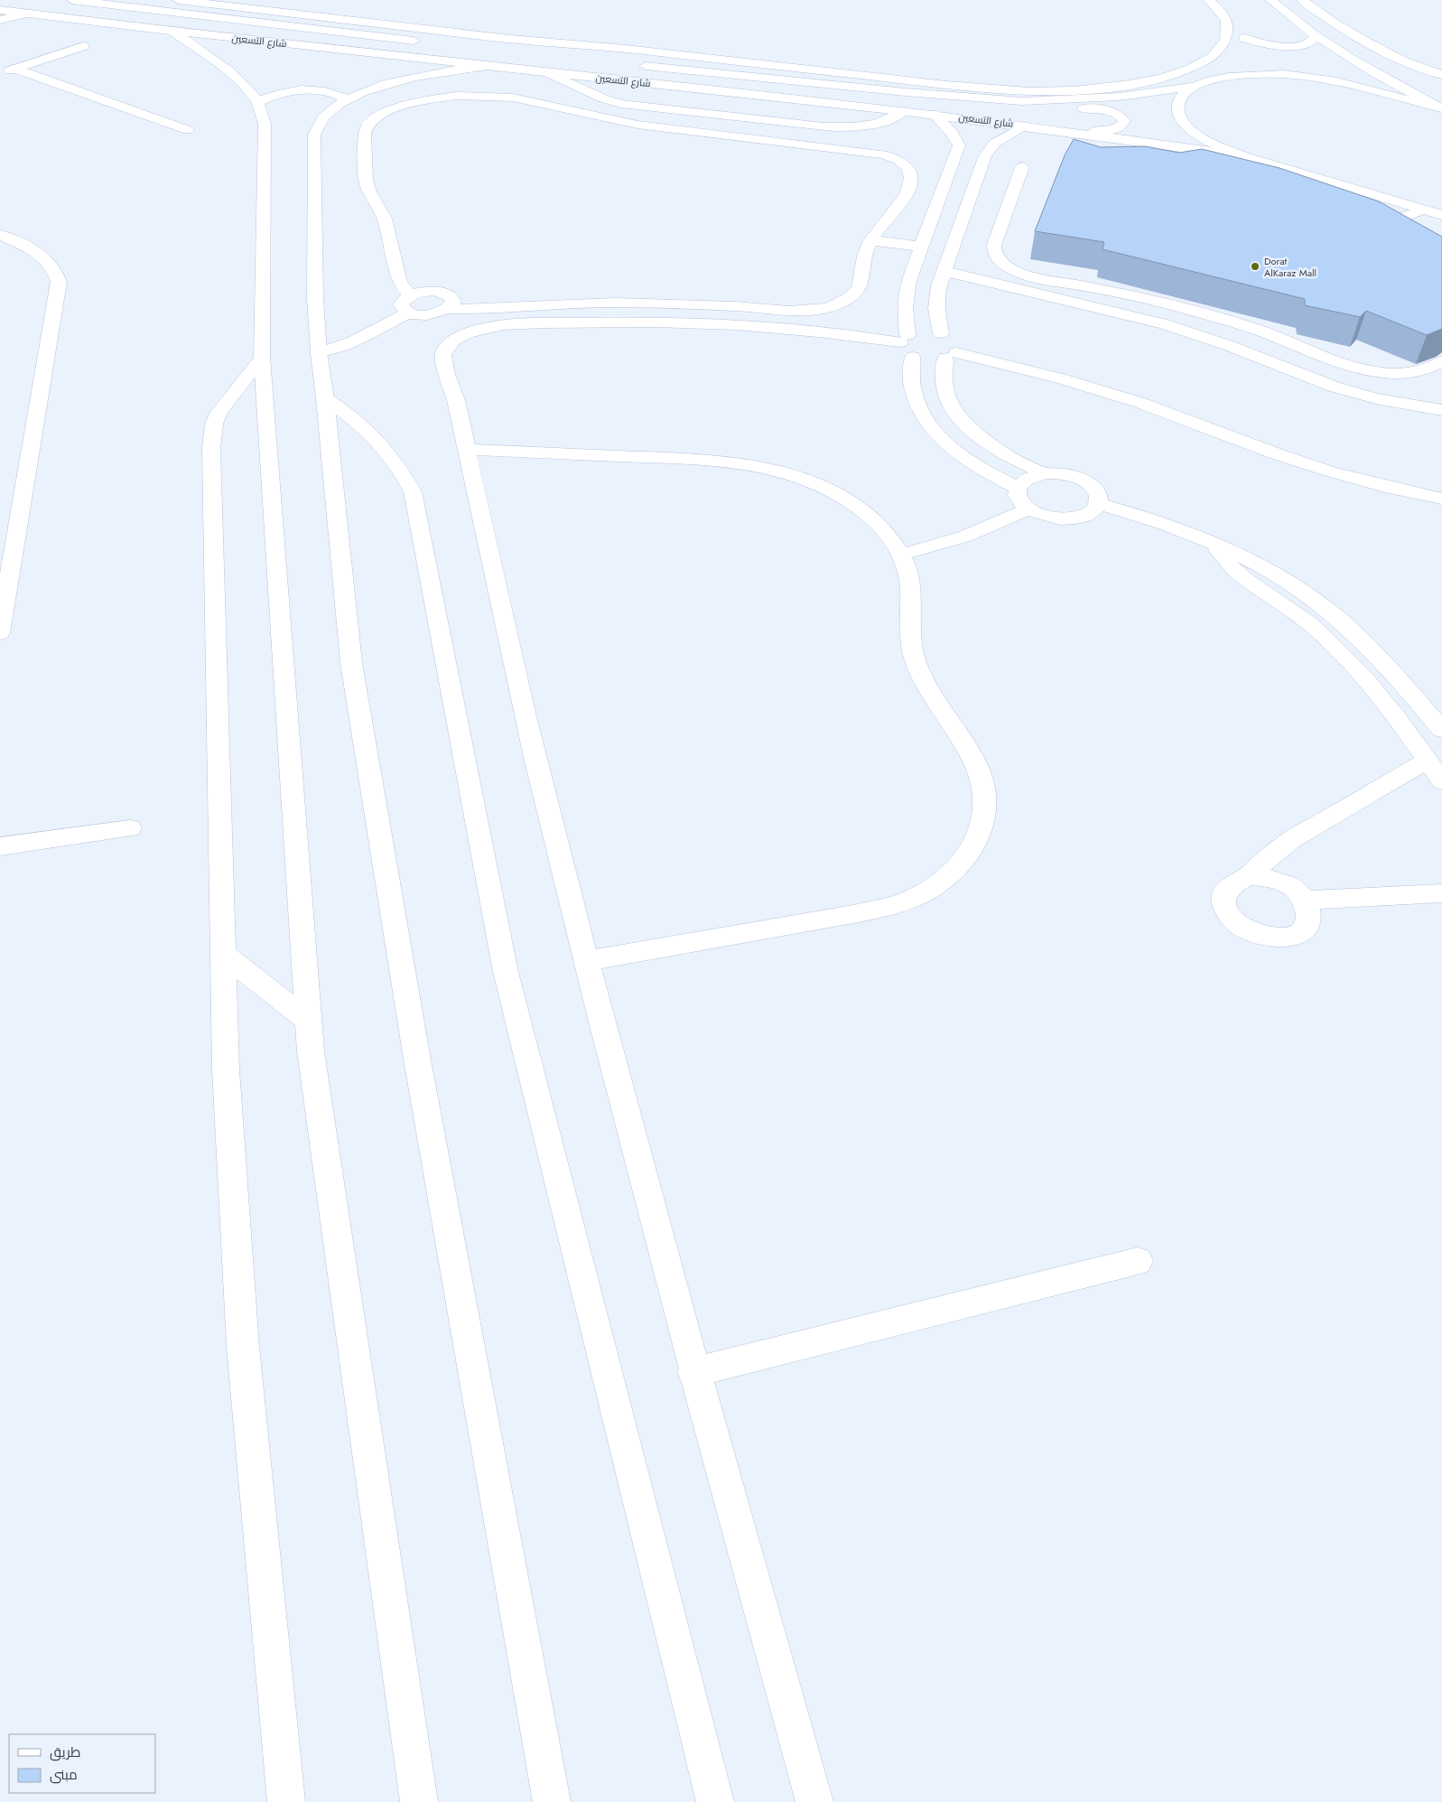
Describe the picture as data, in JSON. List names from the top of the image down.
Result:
{
  "streets": {
    "street": ["شارع التسعين"]
  },
  "places": ["Dorat AlKaraz Mall"],
  "legend": ["طريق", "مبنى"]
}
